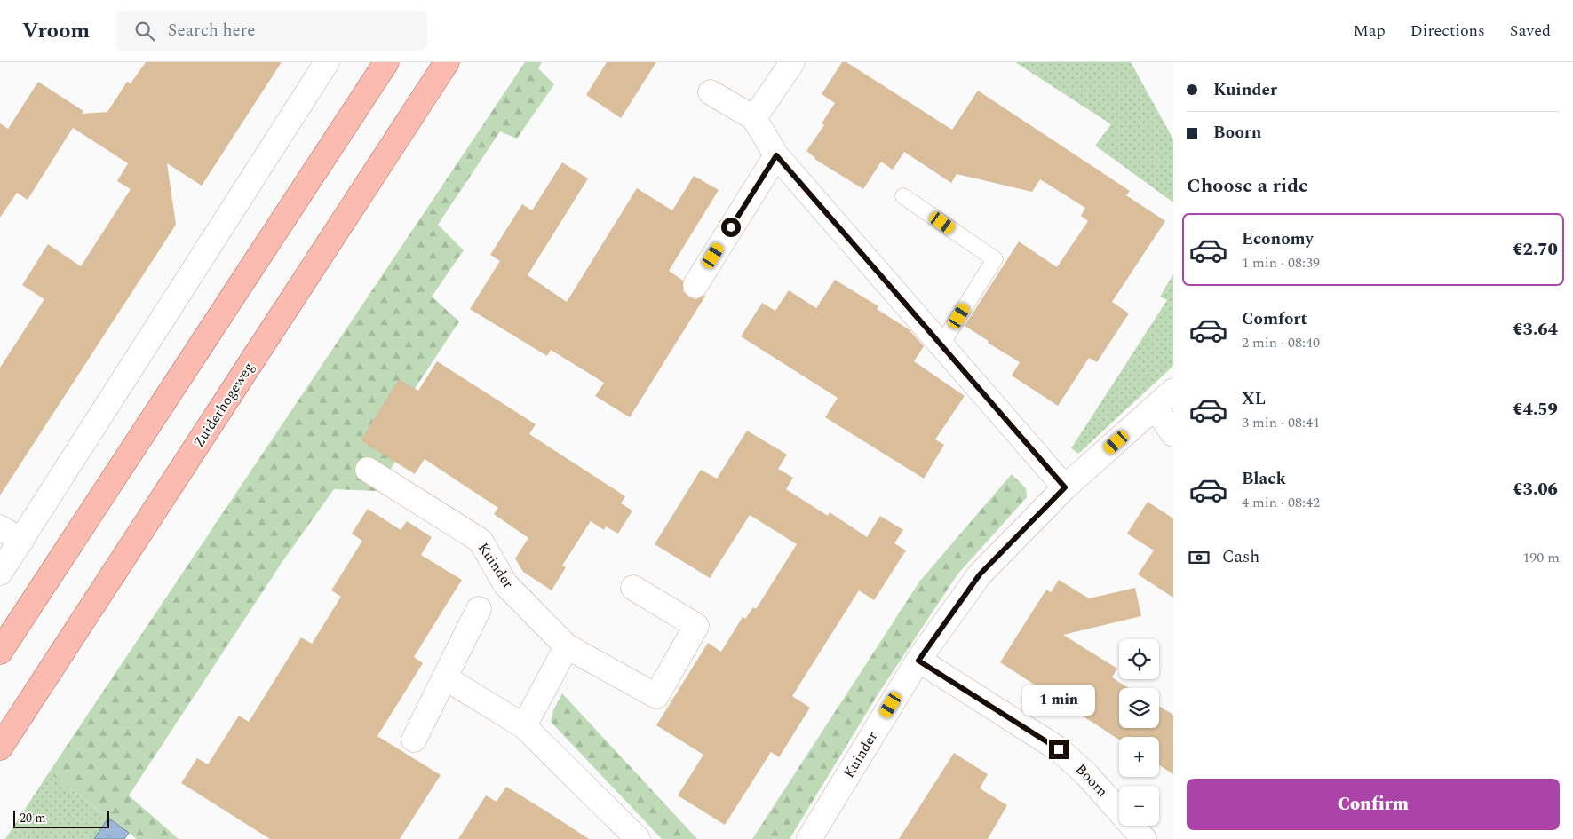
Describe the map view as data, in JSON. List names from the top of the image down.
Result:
{
  "streets": {
    "main road": ["Zuiderhogeweg"],
    "street": ["Kuinder", "Boorn"]
  },
  "crossings": [
    ["Kuinder", "Boorn"]
  ],
  "scale_bar": "20 m",
  "page": {
    "header": "Vroom",
    "search": "Search here",
    "nav": ["Map", "Directions", "Saved"],
    "banner": ["Kuinder", "Boorn"],
    "heading": "Choose a ride",
    "list": [
      {
        "name": "Economy",
        "note": "1 min · 08:39",
        "value": "€2.70"
      },
      {
        "name": "Comfort",
        "note": "2 min · 08:40",
        "value": "€3.64"
      },
      {
        "name": "XL",
        "note": "3 min · 08:41",
        "value": "€4.59"
      },
      {
        "name": "Black",
        "note": "4 min · 08:42",
        "value": "€3.06"
      }
    ],
    "pay": ["Cash", "190 m"],
    "map_buttons": ["+", "−"],
    "bubble": "1 min",
    "buttons": "Confirm",
    "scale": "20 m"
  }
}
